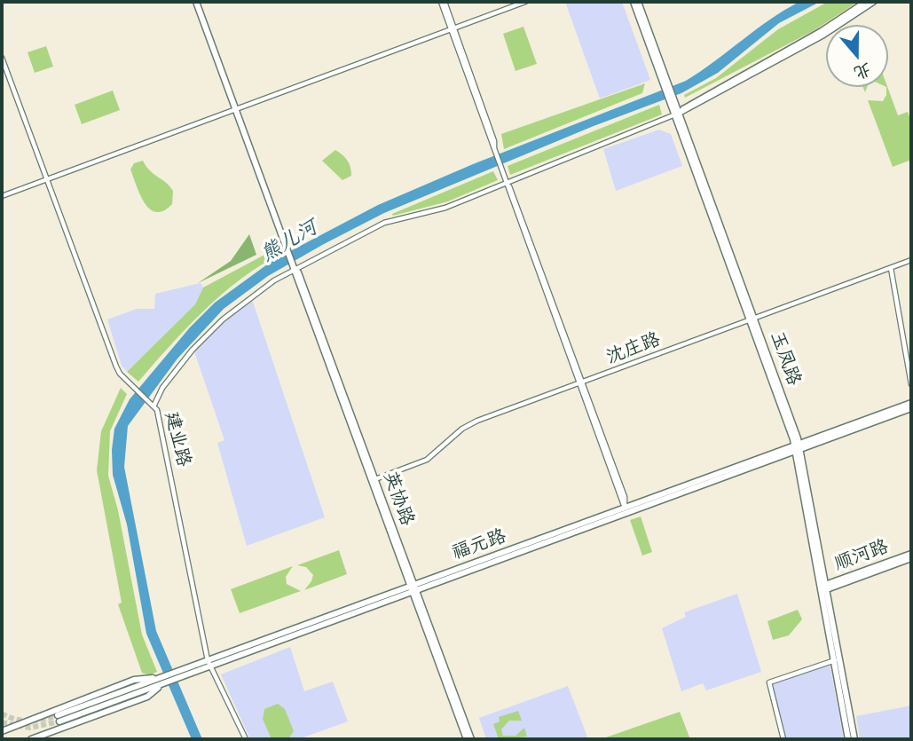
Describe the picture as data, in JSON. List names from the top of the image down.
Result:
{
  "streets": {
    "street": [
      "沈庄路",
      "玉凤路",
      "建业路",
      "英协路",
      "福元路",
      "顺河路"
    ]
  },
  "crossings": [
    ["沈庄路", "玉凤路"],
    ["沈庄路", "英协路"],
    ["玉凤路", "福元路"],
    ["玉凤路", "顺河路"],
    ["建业路", "福元路"],
    ["英协路", "福元路"]
  ],
  "water": ["熊儿河"],
  "north": "bottom"
}
